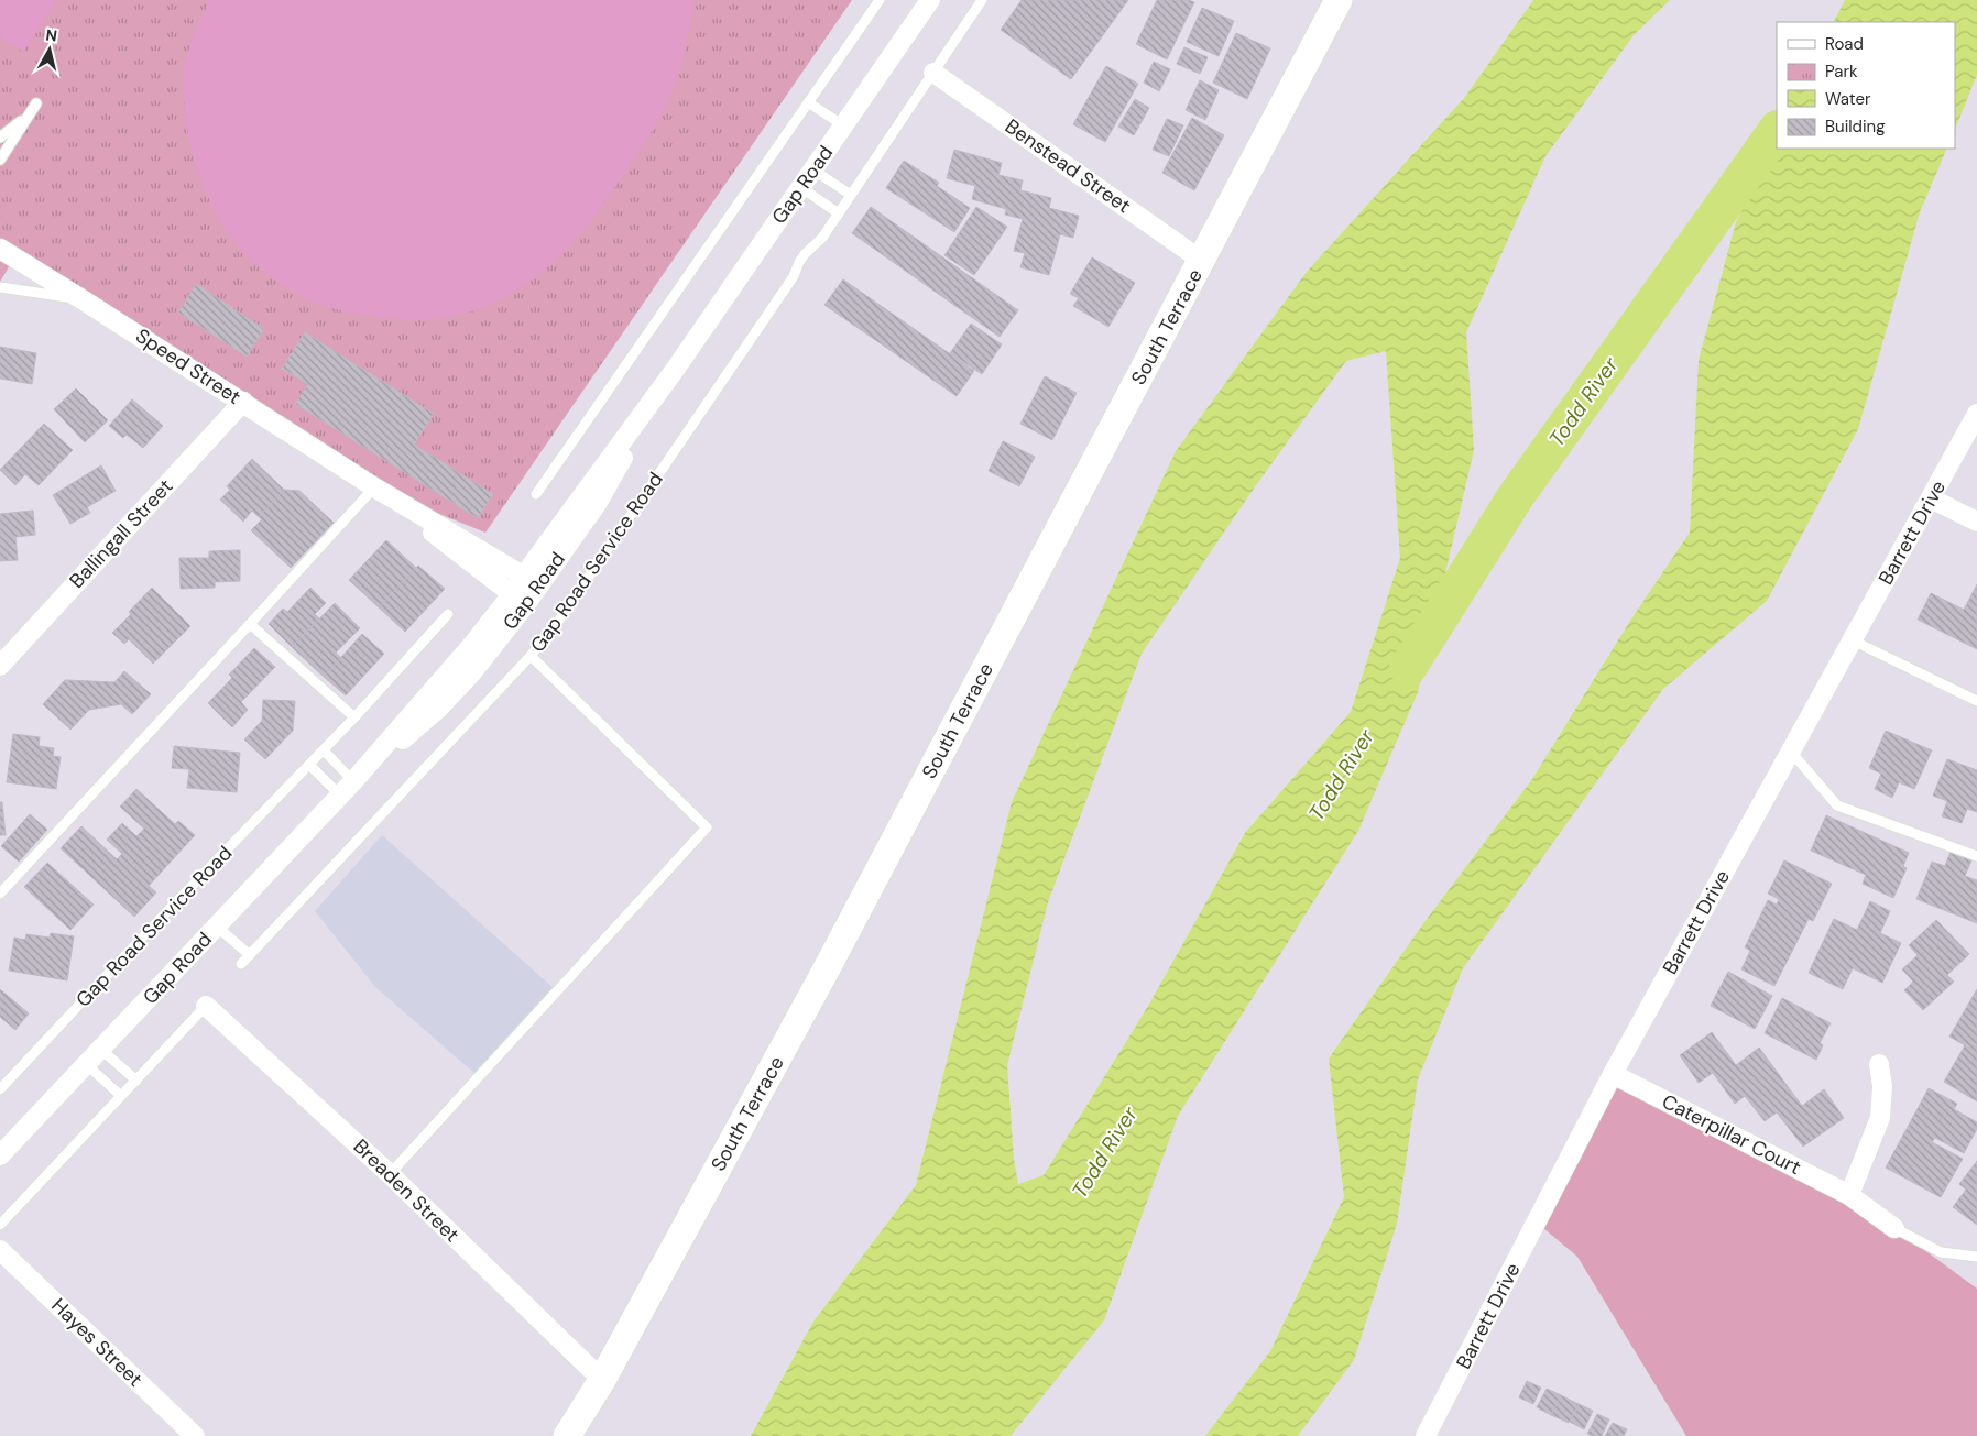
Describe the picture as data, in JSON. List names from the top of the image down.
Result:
{
  "streets": {
    "street": [
      "Benstead Street",
      "Gap Road",
      "South Terrace",
      "Speed Street",
      "Barrett Drive",
      "Ballingall Street",
      "Caterpillar Court",
      "Breaden Street",
      "Hayes Street"
    ],
    "lane": ["Gap Road Service Road"]
  },
  "crossings": [
    ["Benstead Street", "South Terrace"],
    ["Benstead Street", "Gap Road Service Road"],
    ["Gap Road", "Speed Street"],
    ["South Terrace", "Breaden Street"],
    ["Speed Street", "Ballingall Street"],
    ["Barrett Drive", "Caterpillar Court"]
  ],
  "water": ["Todd River"],
  "legend": [
    "Road",
    "Park",
    "Water",
    "Building"
  ],
  "north": "top"
}
